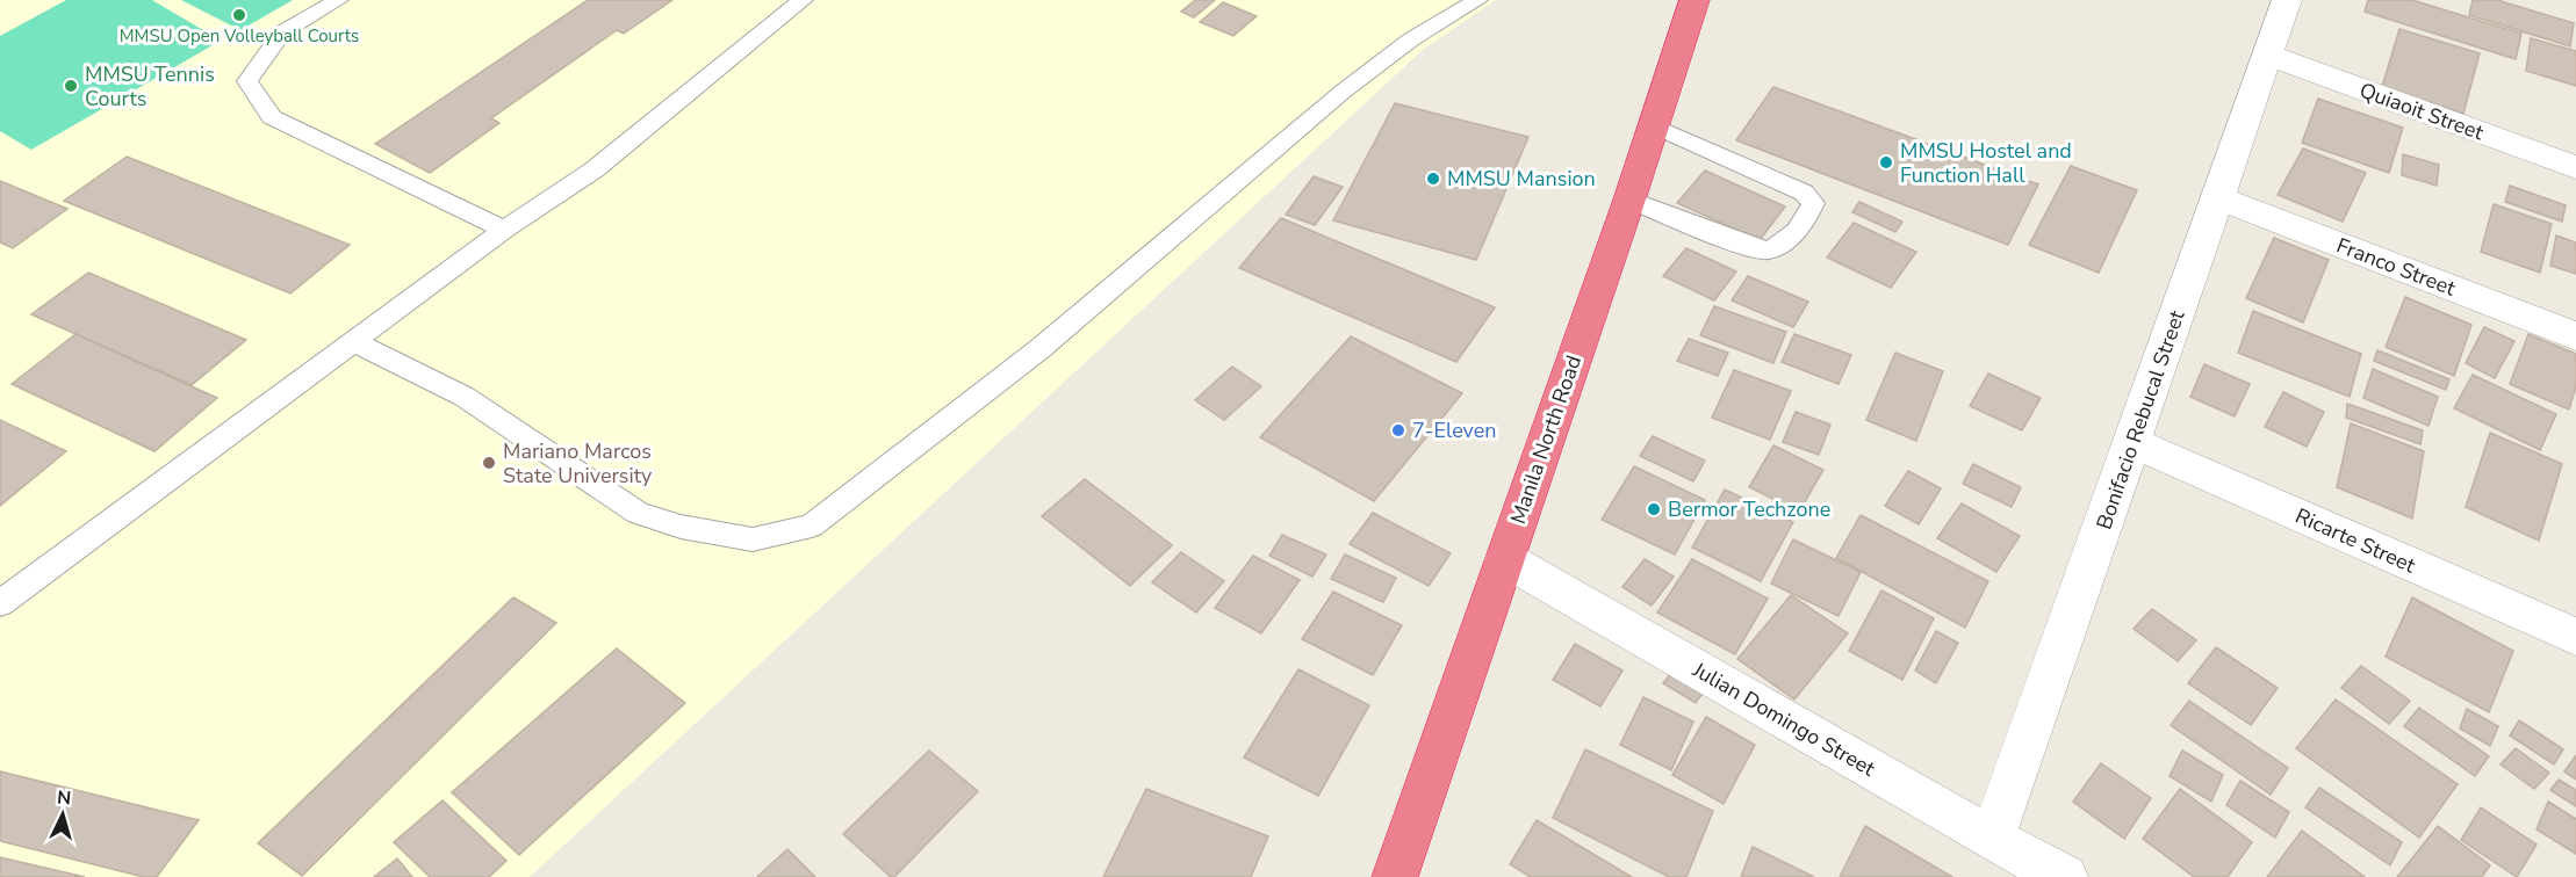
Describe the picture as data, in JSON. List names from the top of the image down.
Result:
{
  "streets": {
    "highway": ["Manila North Road"],
    "street": [
      "Quiaoit Street",
      "Franco Street",
      "Bonifacio Rebucal Street",
      "Ricarte Street",
      "Julian Domingo Street"
    ]
  },
  "crossings": [
    ["Quiaoit Street", "Bonifacio Rebucal Street"],
    ["Franco Street", "Bonifacio Rebucal Street"],
    ["Bonifacio Rebucal Street", "Ricarte Street"],
    ["Bonifacio Rebucal Street", "Julian Domingo Street"],
    ["Manila North Road", "Julian Domingo Street"]
  ],
  "places": [
    "MMSU Open Volleyball Courts",
    "MMSU Tennis Courts",
    "MMSU Hostel and Function Hall",
    "MMSU Mansion",
    "7-Eleven",
    "Mariano Marcos State University",
    "Bermor Techzone"
  ],
  "north": "top"
}
